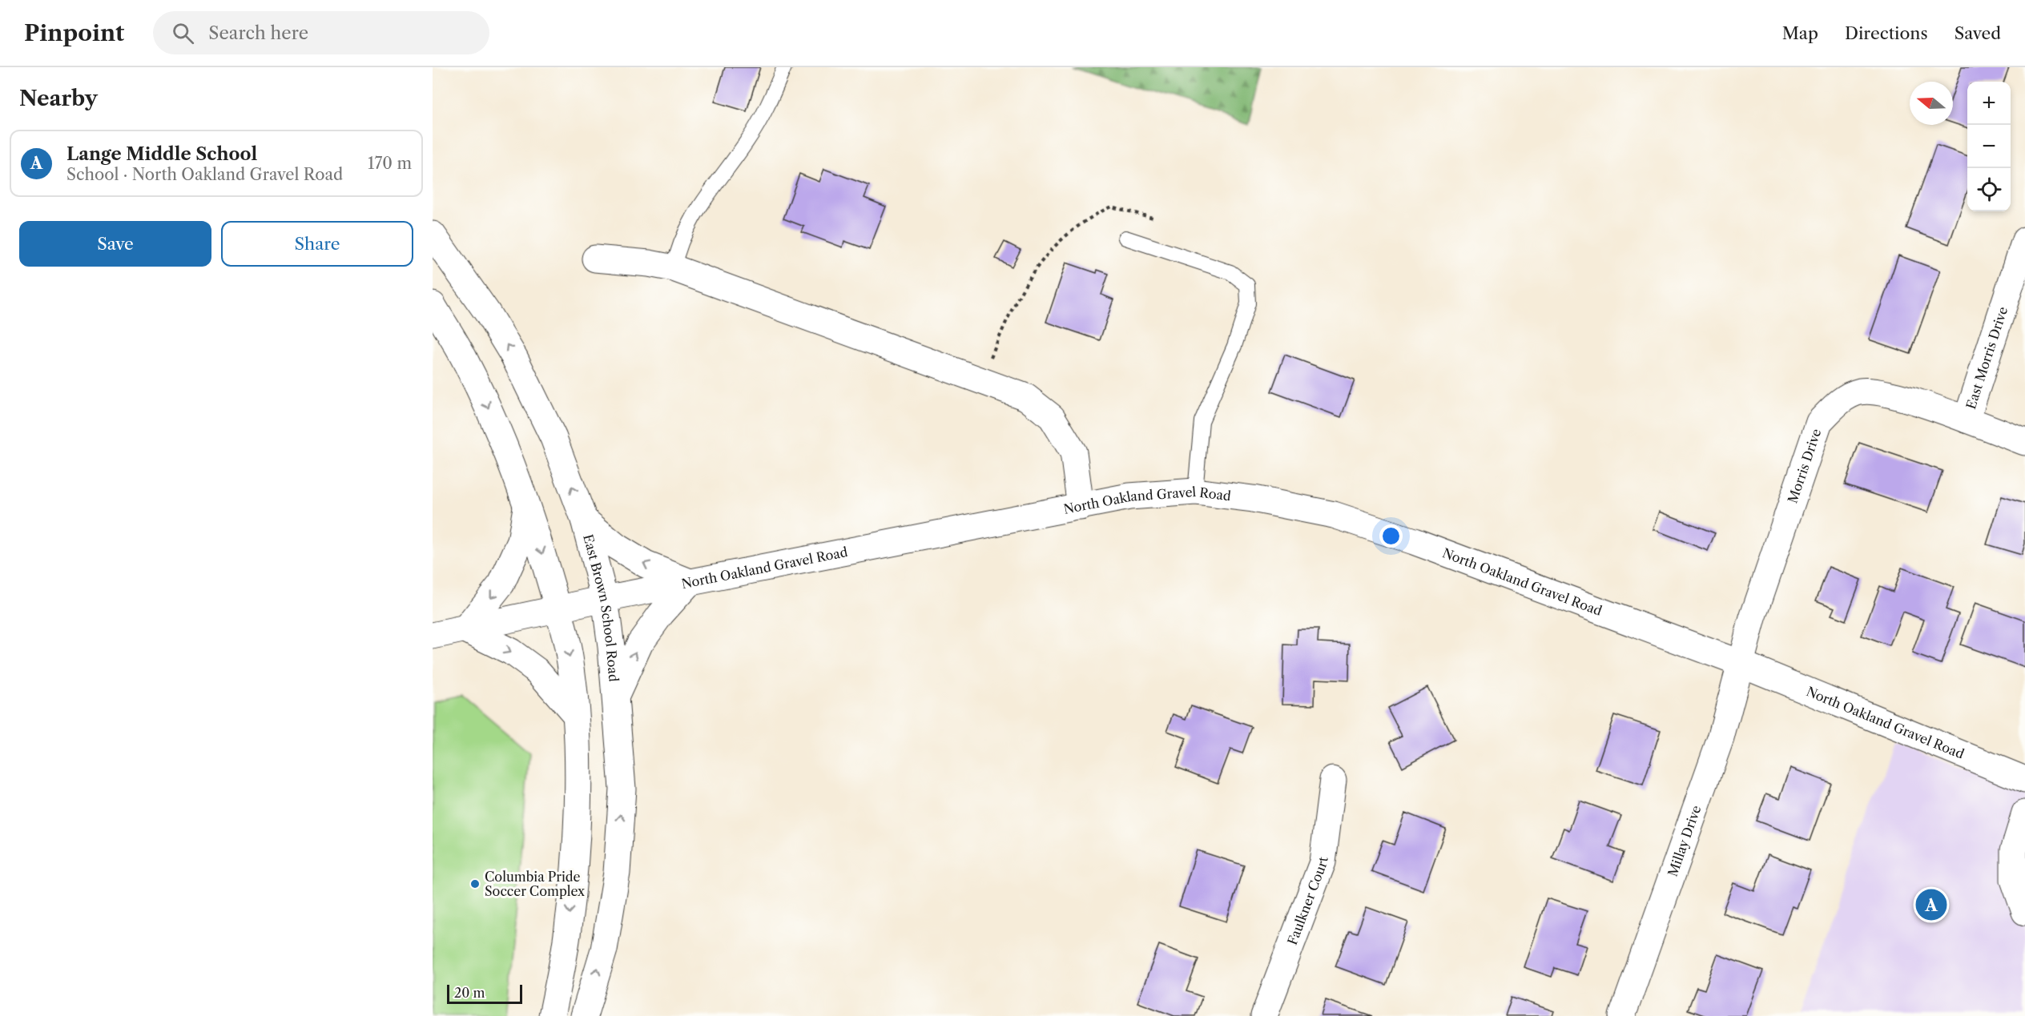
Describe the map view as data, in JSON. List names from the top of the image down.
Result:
{
  "streets": {
    "street": [
      "East Morris Drive",
      "Morris Drive",
      "North Oakland Gravel Road",
      "East Brown School Road",
      "Millay Drive",
      "Faulkner Court"
    ]
  },
  "crossings": [
    ["East Morris Drive", "Morris Drive"],
    ["Morris Drive", "North Oakland Gravel Road"],
    ["Morris Drive", "Millay Drive"],
    ["North Oakland Gravel Road", "East Brown School Road"],
    ["North Oakland Gravel Road", "Millay Drive"]
  ],
  "places": ["Columbia Pride Soccer Complex"],
  "scale_bar": "20 m",
  "north": "left",
  "page": {
    "header": "Pinpoint",
    "search": "Search here",
    "nav": ["Map", "Directions", "Saved"],
    "heading": "Nearby",
    "map_buttons": ["+", "−"],
    "list": [
      {
        "mark": "A",
        "name": "Lange Middle School",
        "note": "School · North Oakland Gravel Road",
        "value": "170 m"
      }
    ],
    "buttons": ["Save", "Share"],
    "pins": "A",
    "scale": "20 m"
  }
}
